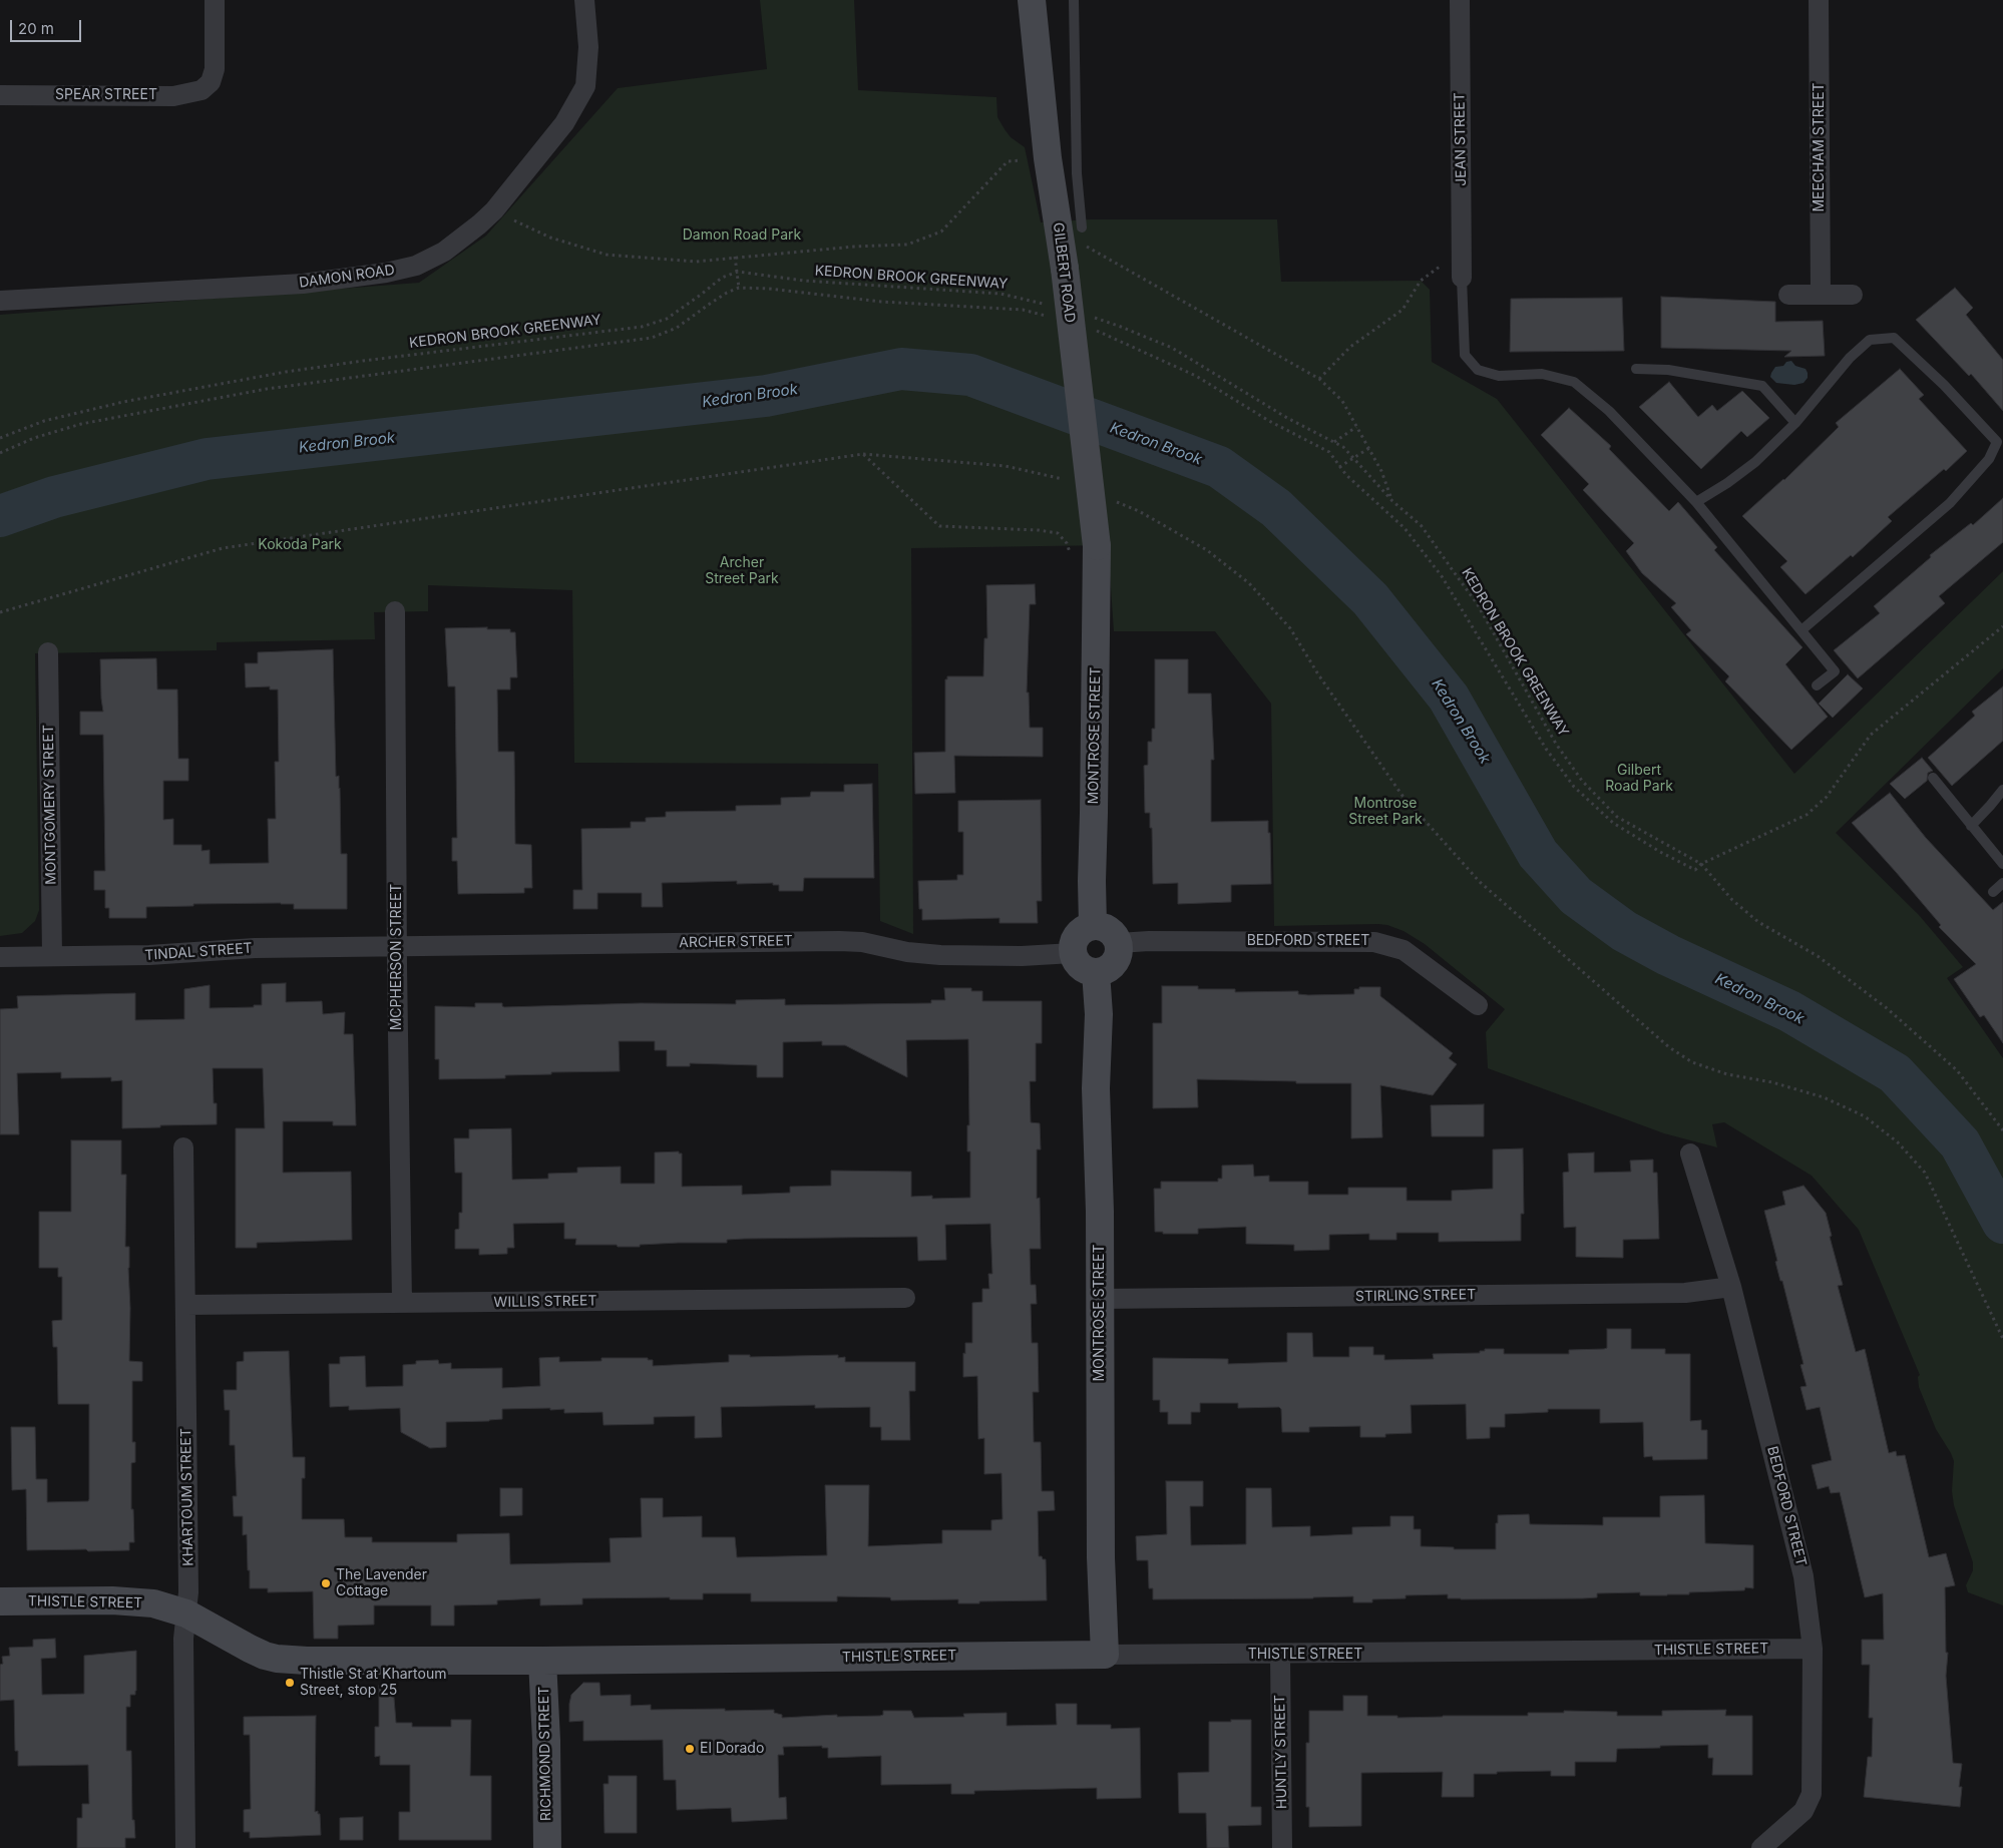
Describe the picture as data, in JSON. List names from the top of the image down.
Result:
{
  "streets": {
    "street": [
      "SPEAR STREET",
      "JEAN STREET",
      "MEECHAM STREET",
      "GILBERT ROAD",
      "DAMON ROAD",
      "MONTROSE STREET",
      "MONTGOMERY STREET",
      "BEDFORD STREET",
      "ARCHER STREET",
      "TINDAL STREET",
      "MCPHERSON STREET",
      "STIRLING STREET",
      "WILLIS STREET",
      "KHARTOUM STREET",
      "THISTLE STREET",
      "HUNTLY STREET",
      "RICHMOND STREET"
    ],
    "path": ["KEDRON BROOK GREENWAY"]
  },
  "crossings": [
    ["GILBERT ROAD", "MONTROSE STREET"],
    ["MONTROSE STREET", "BEDFORD STREET"],
    ["MONTROSE STREET", "ARCHER STREET"],
    ["MONTROSE STREET", "STIRLING STREET"],
    ["MONTROSE STREET", "THISTLE STREET"],
    ["MONTGOMERY STREET", "TINDAL STREET"],
    ["BEDFORD STREET", "ARCHER STREET"],
    ["BEDFORD STREET", "STIRLING STREET"],
    ["BEDFORD STREET", "THISTLE STREET"],
    ["ARCHER STREET", "TINDAL STREET"],
    ["ARCHER STREET", "MCPHERSON STREET"],
    ["TINDAL STREET", "MCPHERSON STREET"],
    ["MCPHERSON STREET", "WILLIS STREET"],
    ["WILLIS STREET", "KHARTOUM STREET"],
    ["KHARTOUM STREET", "THISTLE STREET"],
    ["THISTLE STREET", "HUNTLY STREET"],
    ["THISTLE STREET", "RICHMOND STREET"]
  ],
  "water": ["Kedron Brook"],
  "parks": [
    "Damon Road Park",
    "Kokoda Park",
    "Archer Street Park",
    "Gilbert Road Park",
    "Montrose Street Park"
  ],
  "places": ["The Lavender Cottage", "Thistle St at Khartoum Street, stop 25", "El Dorado"],
  "scale_bar": "20 m"
}
